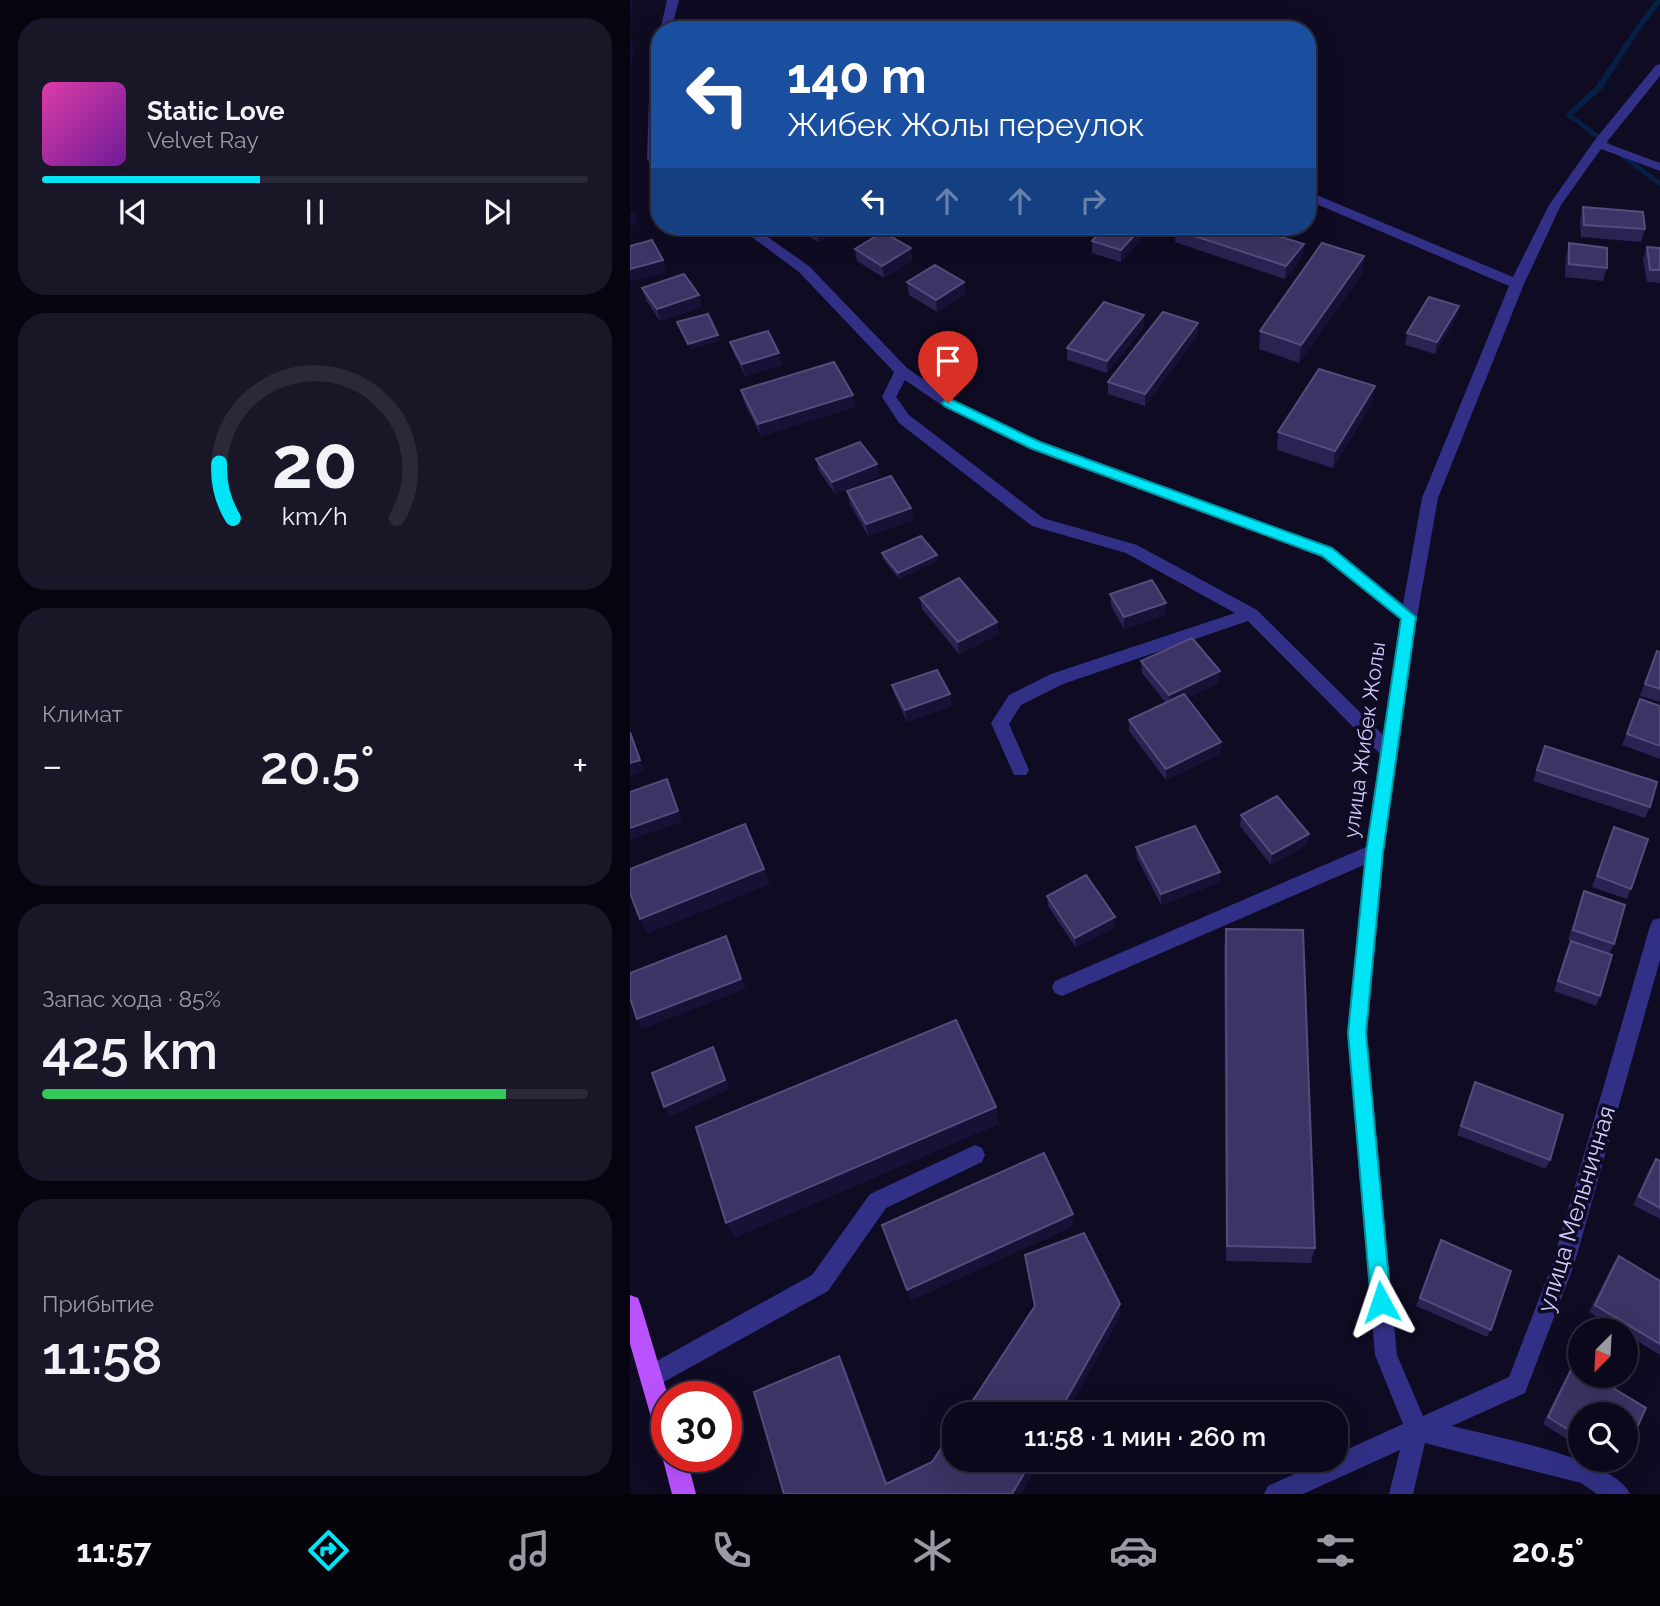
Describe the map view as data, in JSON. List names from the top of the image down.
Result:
{
  "streets": {
    "street": ["улица Жибек Жолы", "улица Мельничная"]
  },
  "crossings": [
    ["улица Жибек Жолы", "улица Мельничная"]
  ],
  "north": "bottom left",
  "page": {
    "turn": ["140 m", "Жибек Жолы переулок"],
    "song": ["Static Love", "Velvet Ray"],
    "tile": [
      "Климат",
      ["Запас хода · 85%", "425 km"],
      ["Прибытие", "11:58"]
    ],
    "heat": ["−", "20.5°", "+"],
    "limit": "30",
    "trip": "11:58 · 1 мин · 260 m",
    "tabs": ["11:57", "20.5°"],
    "gauge": ["20", "km/h"]
  }
}
